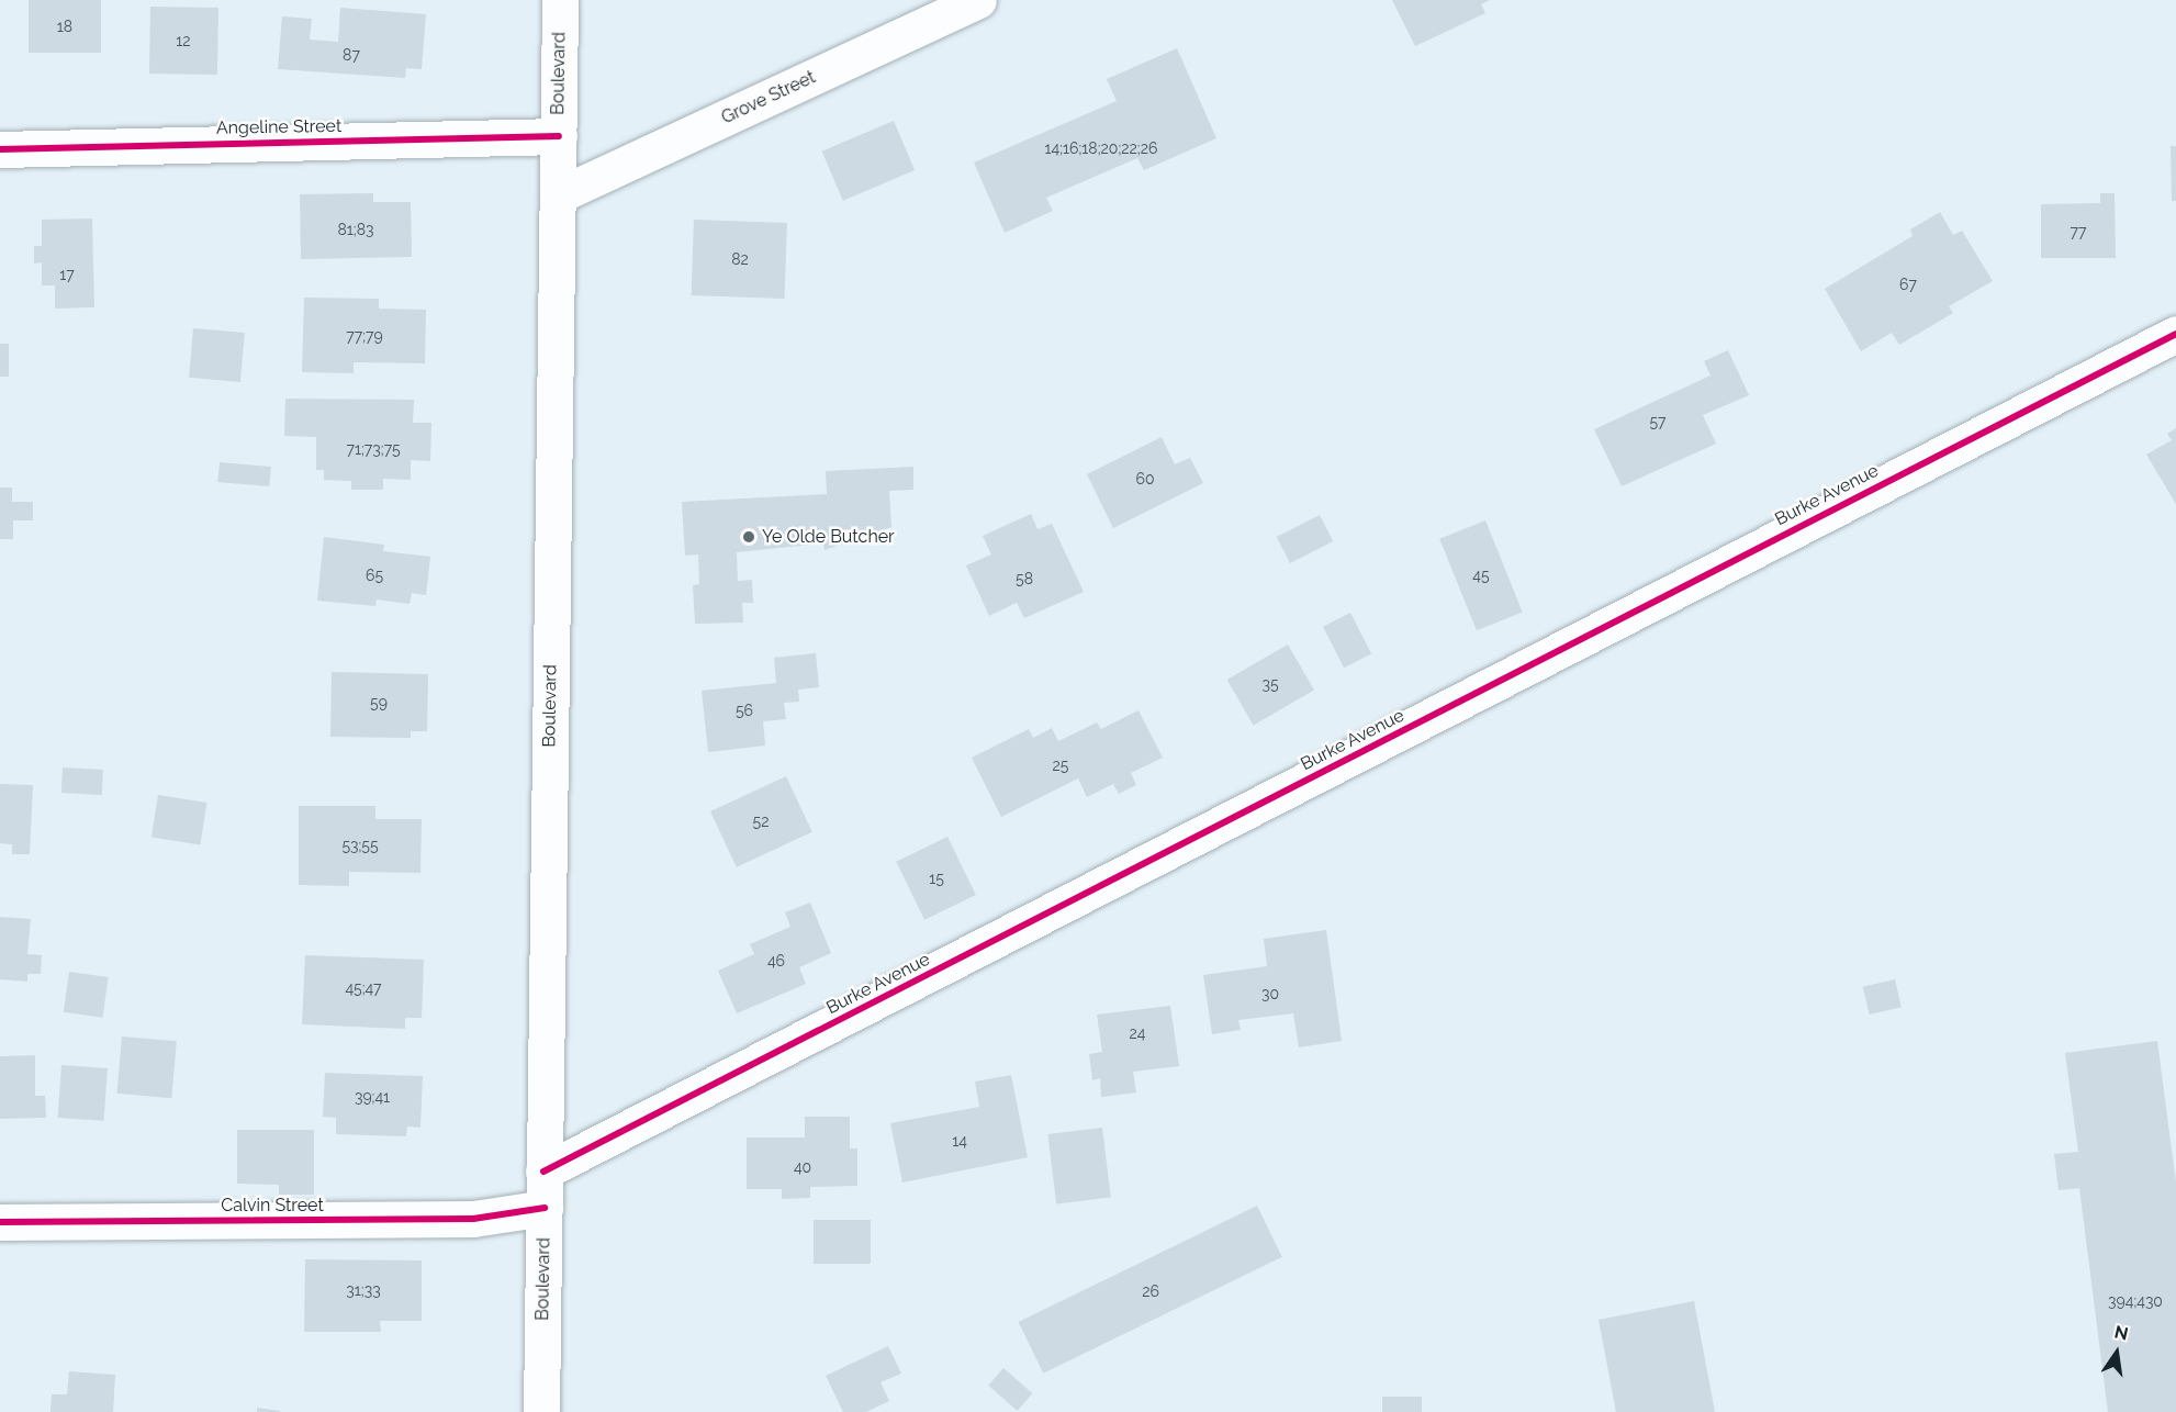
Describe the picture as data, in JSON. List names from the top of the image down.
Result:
{
  "streets": {
    "street": [
      "Boulevard",
      "Grove Street",
      "Angeline Street",
      "Burke Avenue",
      "Calvin Street"
    ]
  },
  "crossings": [
    ["Boulevard", "Grove Street"],
    ["Boulevard", "Angeline Street"],
    ["Boulevard", "Burke Avenue"],
    ["Boulevard", "Calvin Street"]
  ],
  "places": ["Ye Olde Butcher"],
  "house_numbers": [
    "18",
    "12",
    "87",
    "14;16;18;20;22;26",
    "81;83",
    "77",
    "82",
    "17",
    "67",
    "77;79",
    "57",
    "71;73;75",
    "60",
    "65",
    "45",
    "58",
    "35",
    "59",
    "56",
    "25",
    "52",
    "53;55",
    "15",
    "46",
    "45;47",
    "30",
    "24",
    "39;41",
    "14",
    "40",
    "31;33",
    "26",
    "394;430"
  ],
  "north": "top"
}
